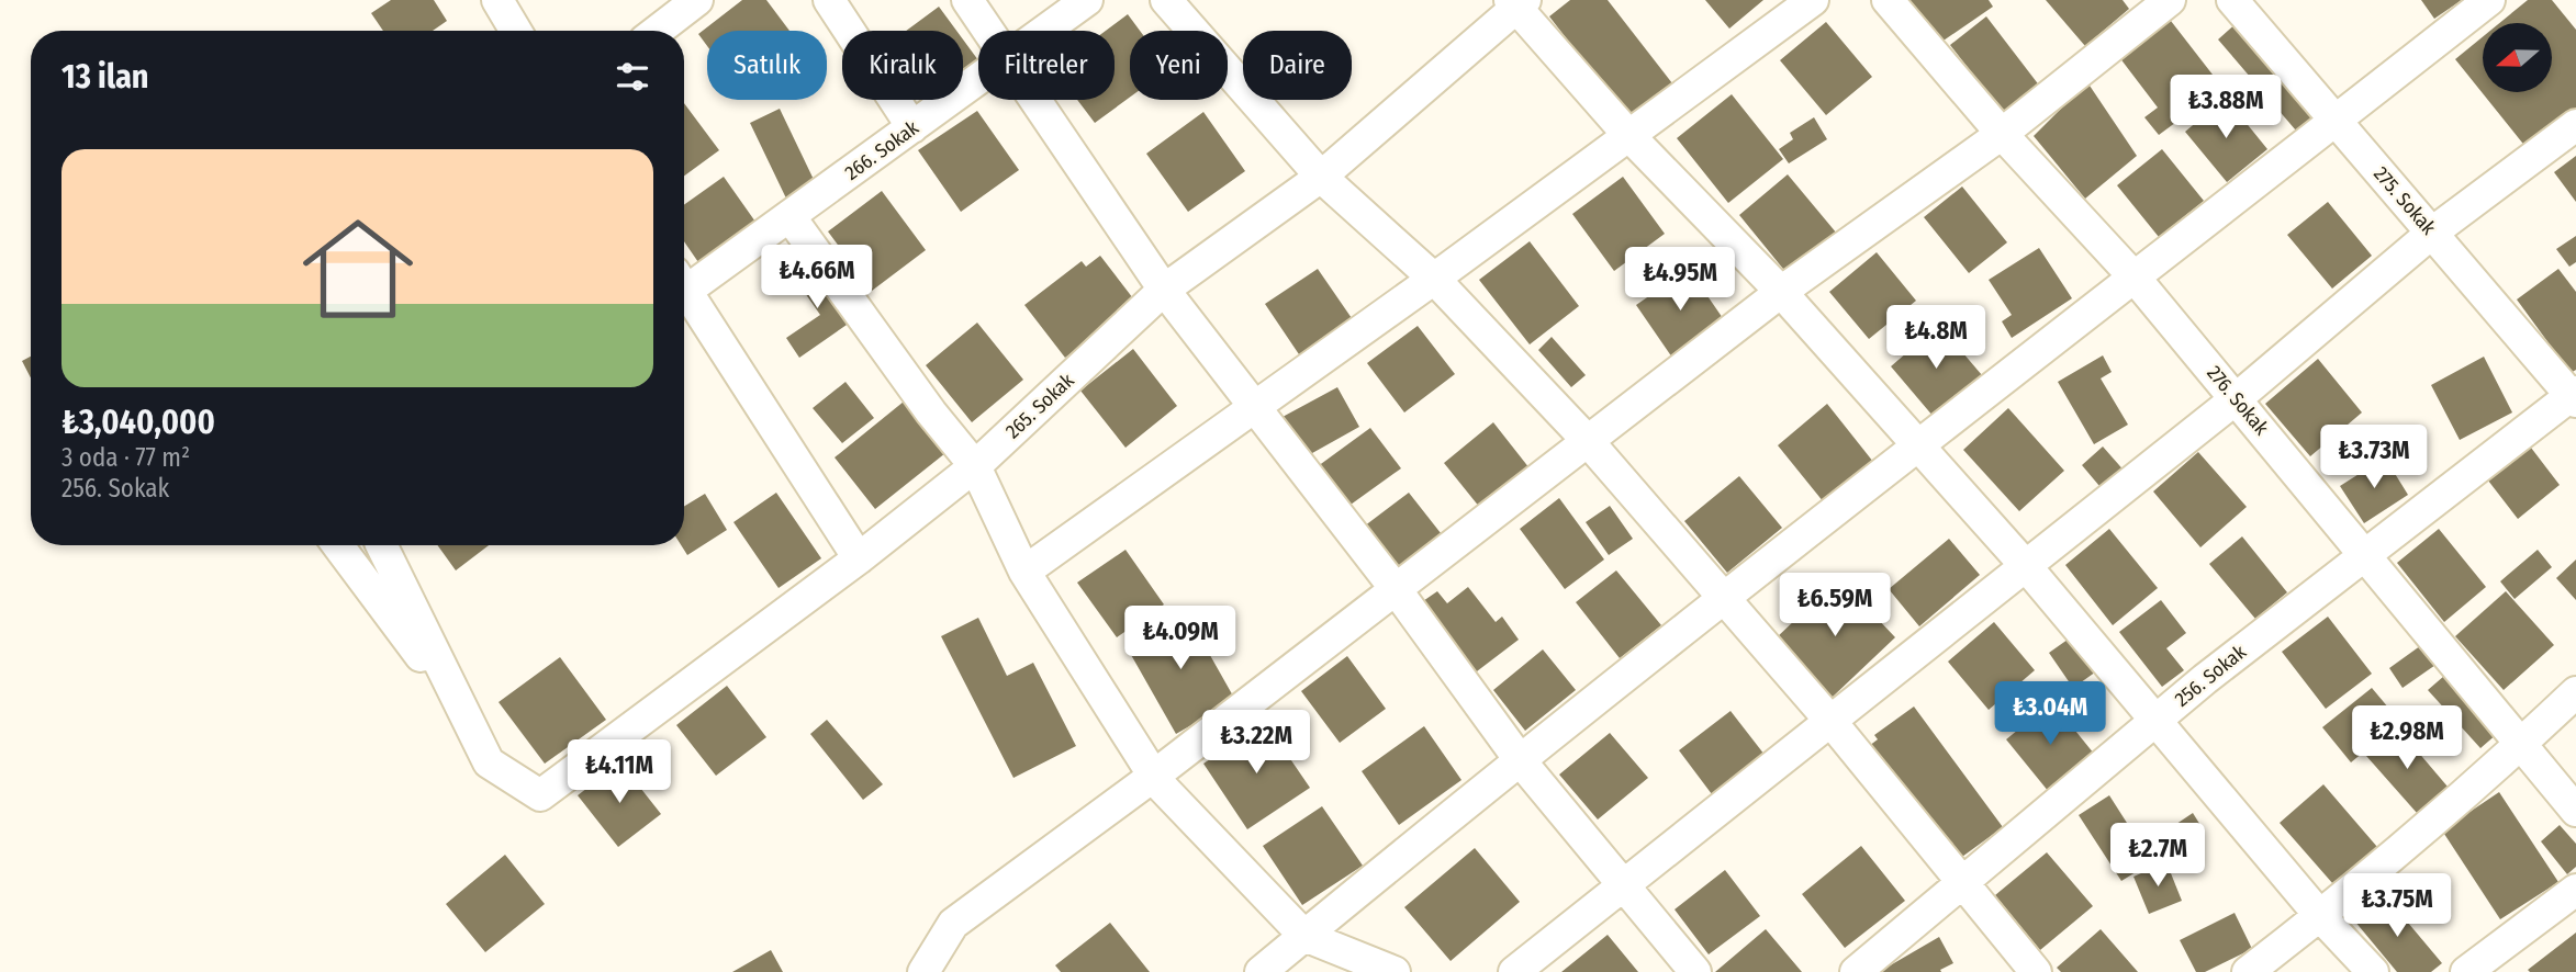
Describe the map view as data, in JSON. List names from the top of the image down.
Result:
{
  "streets": {
    "street": [
      "266. Sokak",
      "275. Sokak",
      "276. Sokak",
      "265. Sokak",
      "256. Sokak"
    ]
  },
  "crossings": [
    ["275. Sokak", "256. Sokak"],
    ["276. Sokak", "256. Sokak"]
  ],
  "north": "left",
  "page": {
    "chip": [
      "Satılık",
      "Kiralık",
      "Filtreler",
      "Yeni",
      "Daire"
    ],
    "heading": "13 ilan",
    "price": [
      "₺3.88M",
      "₺4.66M",
      "₺4.95M",
      "₺4.8M",
      "₺3.73M",
      "₺6.59M",
      "₺4.09M",
      "₺3.04M",
      "₺2.98M",
      "₺3.22M",
      "₺4.11M",
      "₺2.7M",
      "₺3.75M"
    ],
    "list": [
      {
        "name": "₺3,040,000",
        "note": "3 oda · 77 m² · 256. Sokak"
      }
    ]
  }
}
